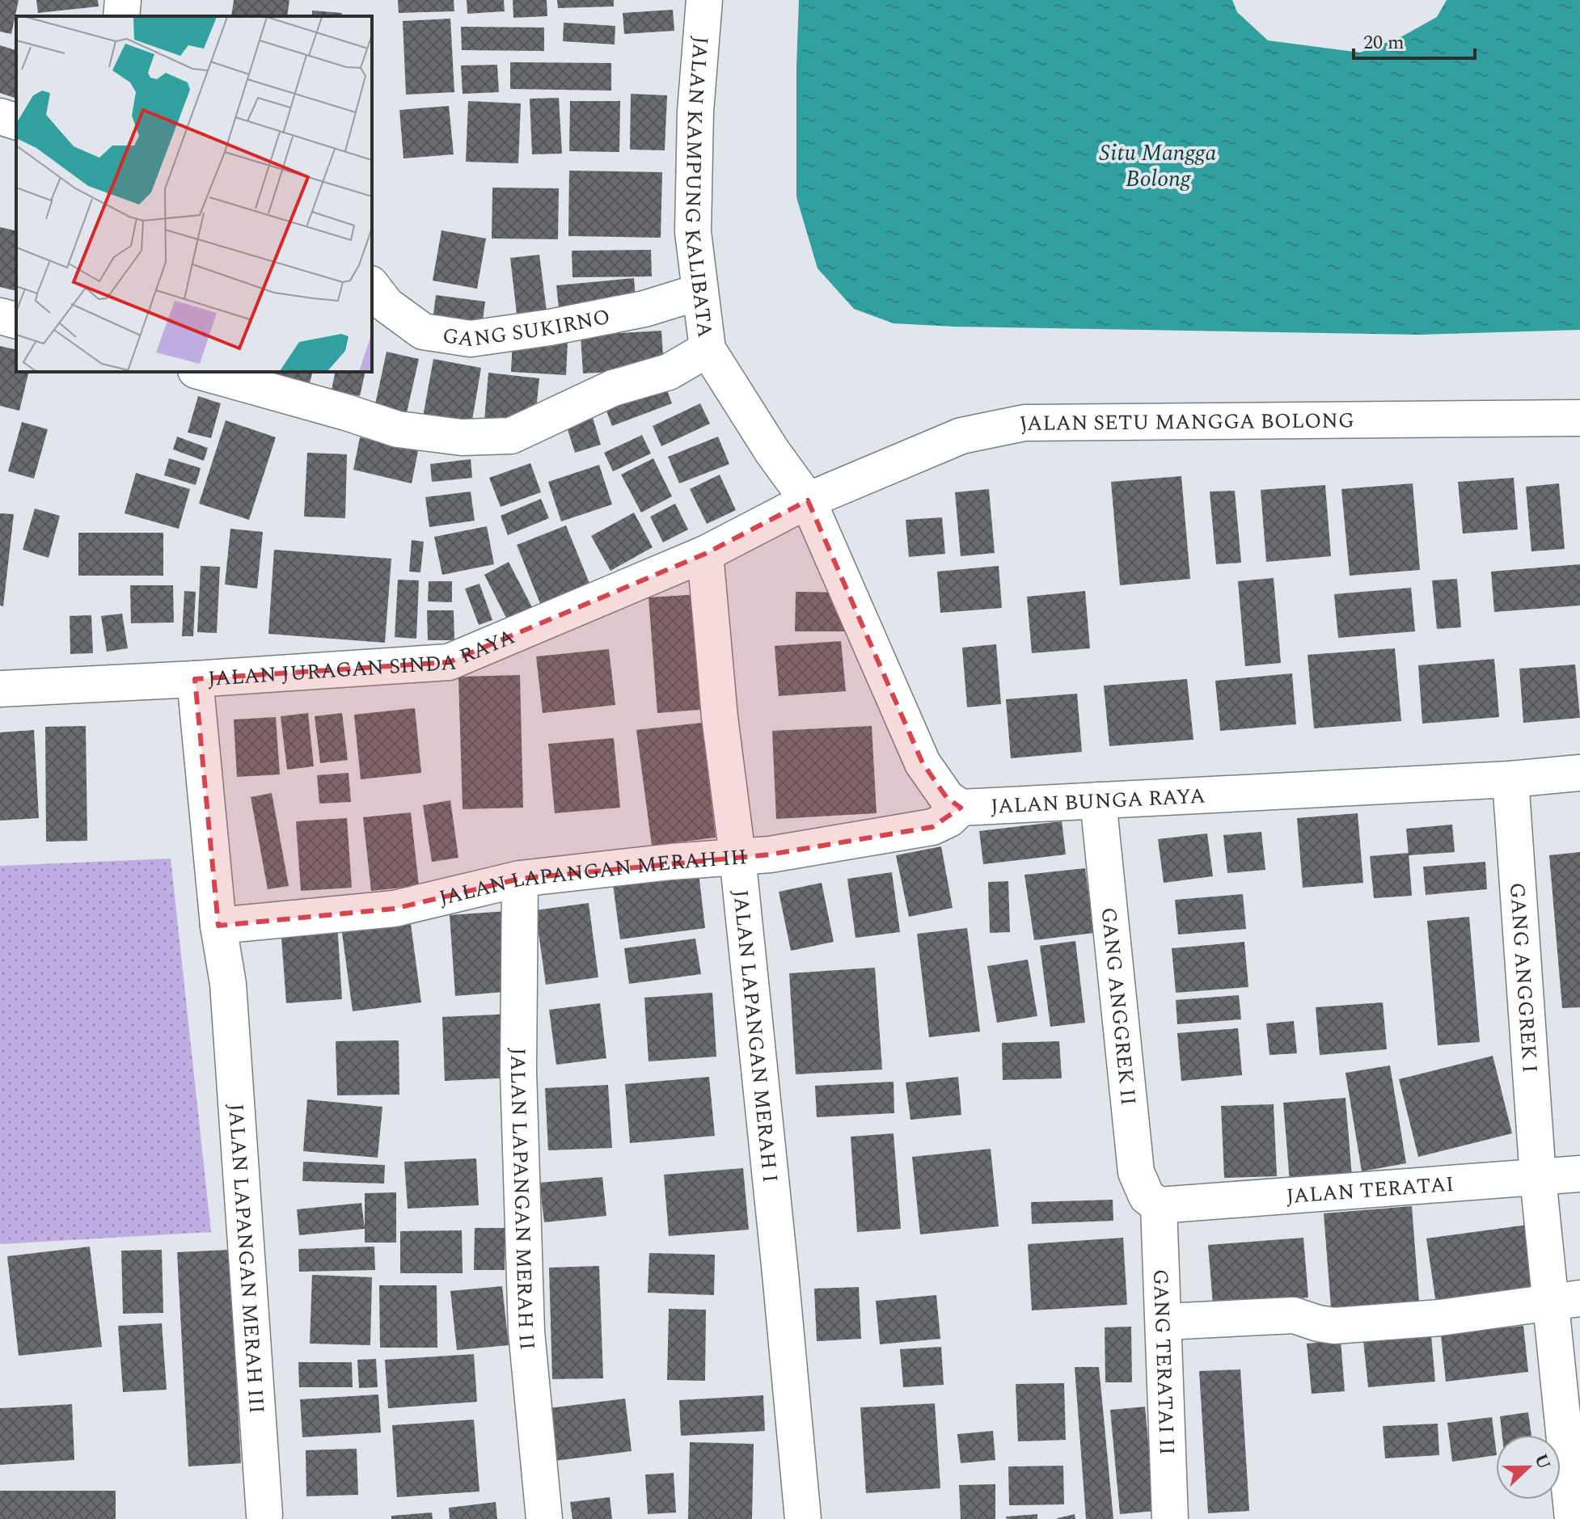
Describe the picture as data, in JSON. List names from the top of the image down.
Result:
{
  "streets": {
    "street": [
      "JALAN KAMPUNG KALIBATA",
      "GANG SUKIRNO",
      "JALAN SETU MANGGA BOLONG",
      "JALAN JURAGAN SINDA RAYA",
      "JALAN BUNGA RAYA",
      "JALAN LAPANGAN MERAH III",
      "GANG ANGGREK I",
      "GANG ANGGREK II",
      "JALAN LAPANGAN MERAH I",
      "JALAN TERATAI",
      "JALAN LAPANGAN MERAH II",
      "GANG TERATAI II"
    ]
  },
  "crossings": [
    ["JALAN KAMPUNG KALIBATA", "GANG SUKIRNO"],
    ["JALAN KAMPUNG KALIBATA", "JALAN SETU MANGGA BOLONG"],
    ["JALAN KAMPUNG KALIBATA", "JALAN BUNGA RAYA"],
    ["JALAN SETU MANGGA BOLONG", "JALAN JURAGAN SINDA RAYA"],
    ["JALAN SETU MANGGA BOLONG", "JALAN BUNGA RAYA"],
    ["JALAN SETU MANGGA BOLONG", "JALAN LAPANGAN MERAH I"],
    ["JALAN JURAGAN SINDA RAYA", "JALAN LAPANGAN MERAH III"],
    ["JALAN JURAGAN SINDA RAYA", "JALAN LAPANGAN MERAH I"],
    ["JALAN BUNGA RAYA", "JALAN LAPANGAN MERAH III"],
    ["JALAN BUNGA RAYA", "GANG ANGGREK I"],
    ["JALAN BUNGA RAYA", "GANG ANGGREK II"],
    ["JALAN LAPANGAN MERAH III", "JALAN LAPANGAN MERAH I"],
    ["JALAN LAPANGAN MERAH III", "JALAN LAPANGAN MERAH II"],
    ["GANG ANGGREK I", "JALAN TERATAI"],
    ["GANG ANGGREK II", "JALAN TERATAI"],
    ["GANG ANGGREK II", "GANG TERATAI II"],
    ["JALAN TERATAI", "GANG TERATAI II"]
  ],
  "water": ["Situ Mangga Bolong"],
  "scale_bar": "20 m",
  "north": "right"
}
